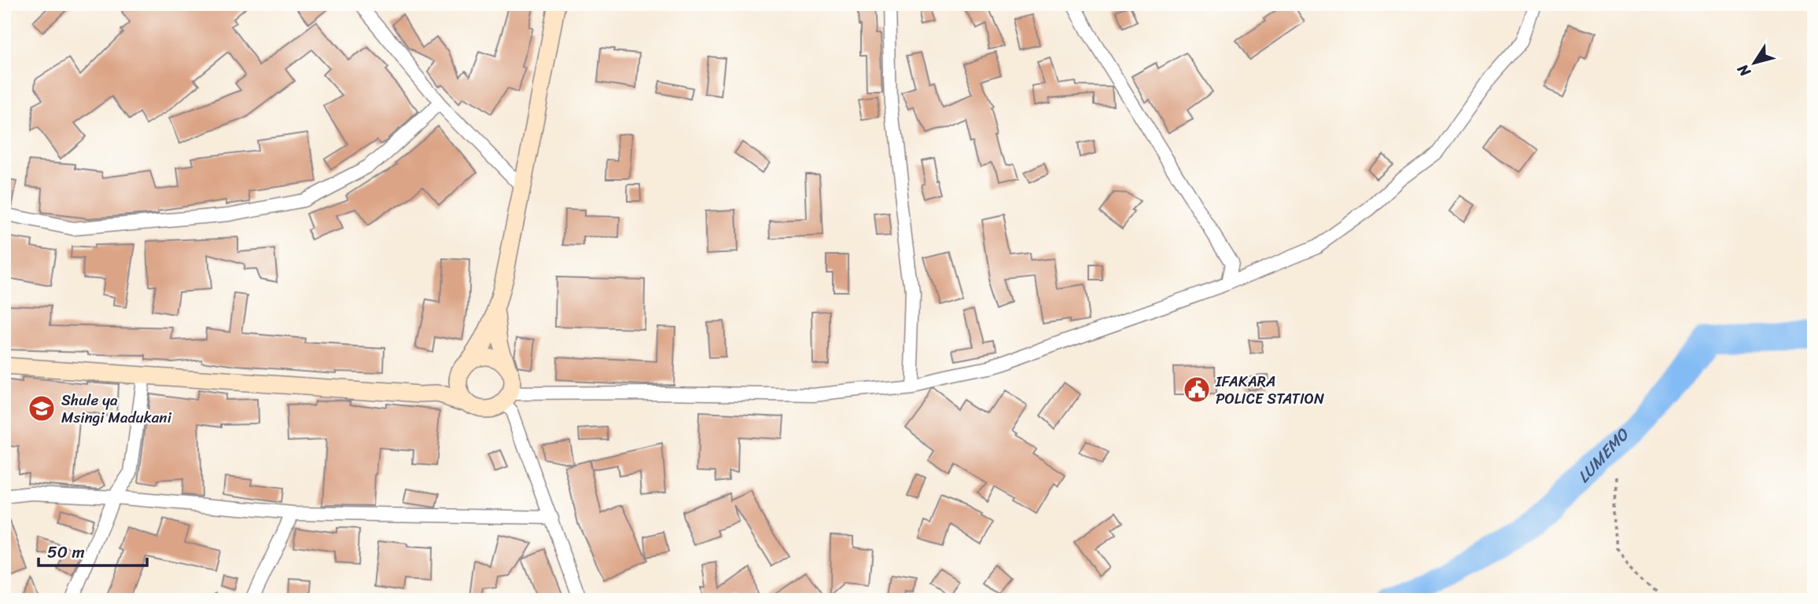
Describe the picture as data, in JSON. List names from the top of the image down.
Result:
{
  "water": ["LUMEMO"],
  "places": {
    "public building": ["IFAKARA POLICE STATION"],
    "school or university": ["Shule ya Msingi Madukani"]
  },
  "scale_bar": "50 m",
  "north": "bottom left"
}
